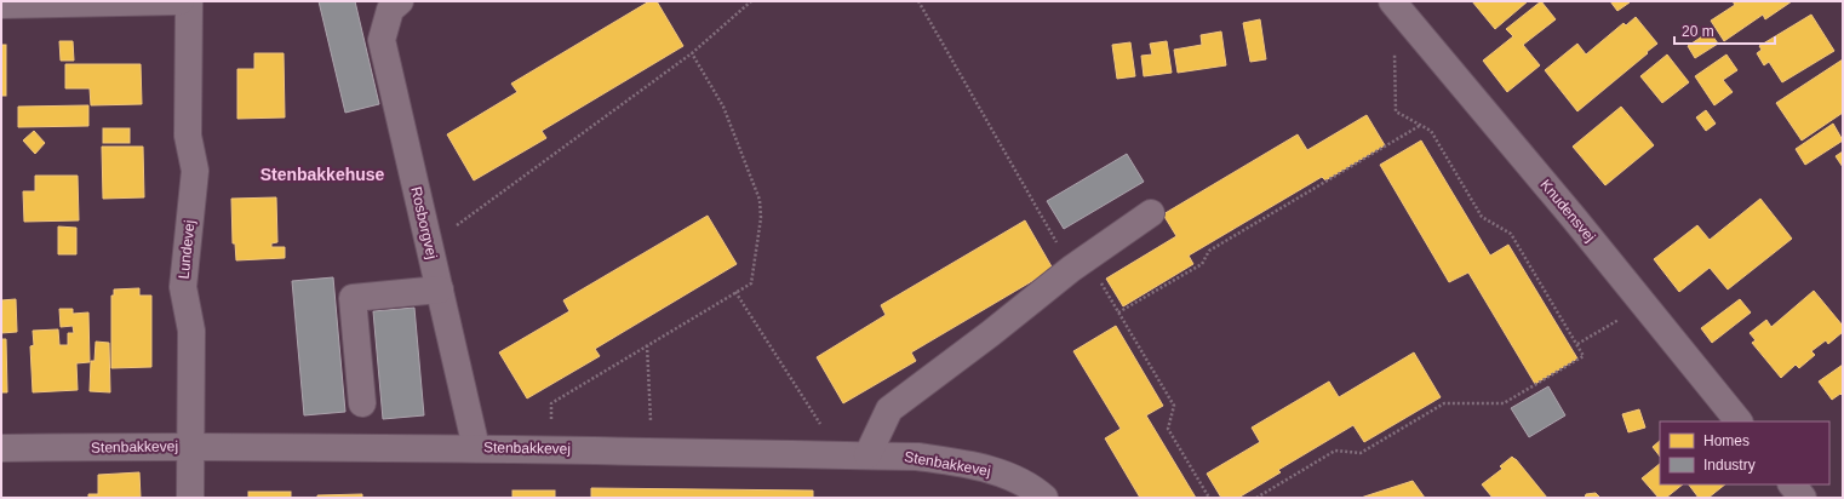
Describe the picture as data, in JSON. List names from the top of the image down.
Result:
{
  "streets": {
    "street": [
      "Knudensvej",
      "Rosborgvej",
      "Lundevej",
      "Stenbakkevej"
    ]
  },
  "crossings": [
    ["Rosborgvej", "Stenbakkevej"],
    ["Lundevej", "Stenbakkevej"]
  ],
  "districts": ["Stenbakkehuse"],
  "legend": ["Homes", "Industry"],
  "scale_bar": "20 m"
}
